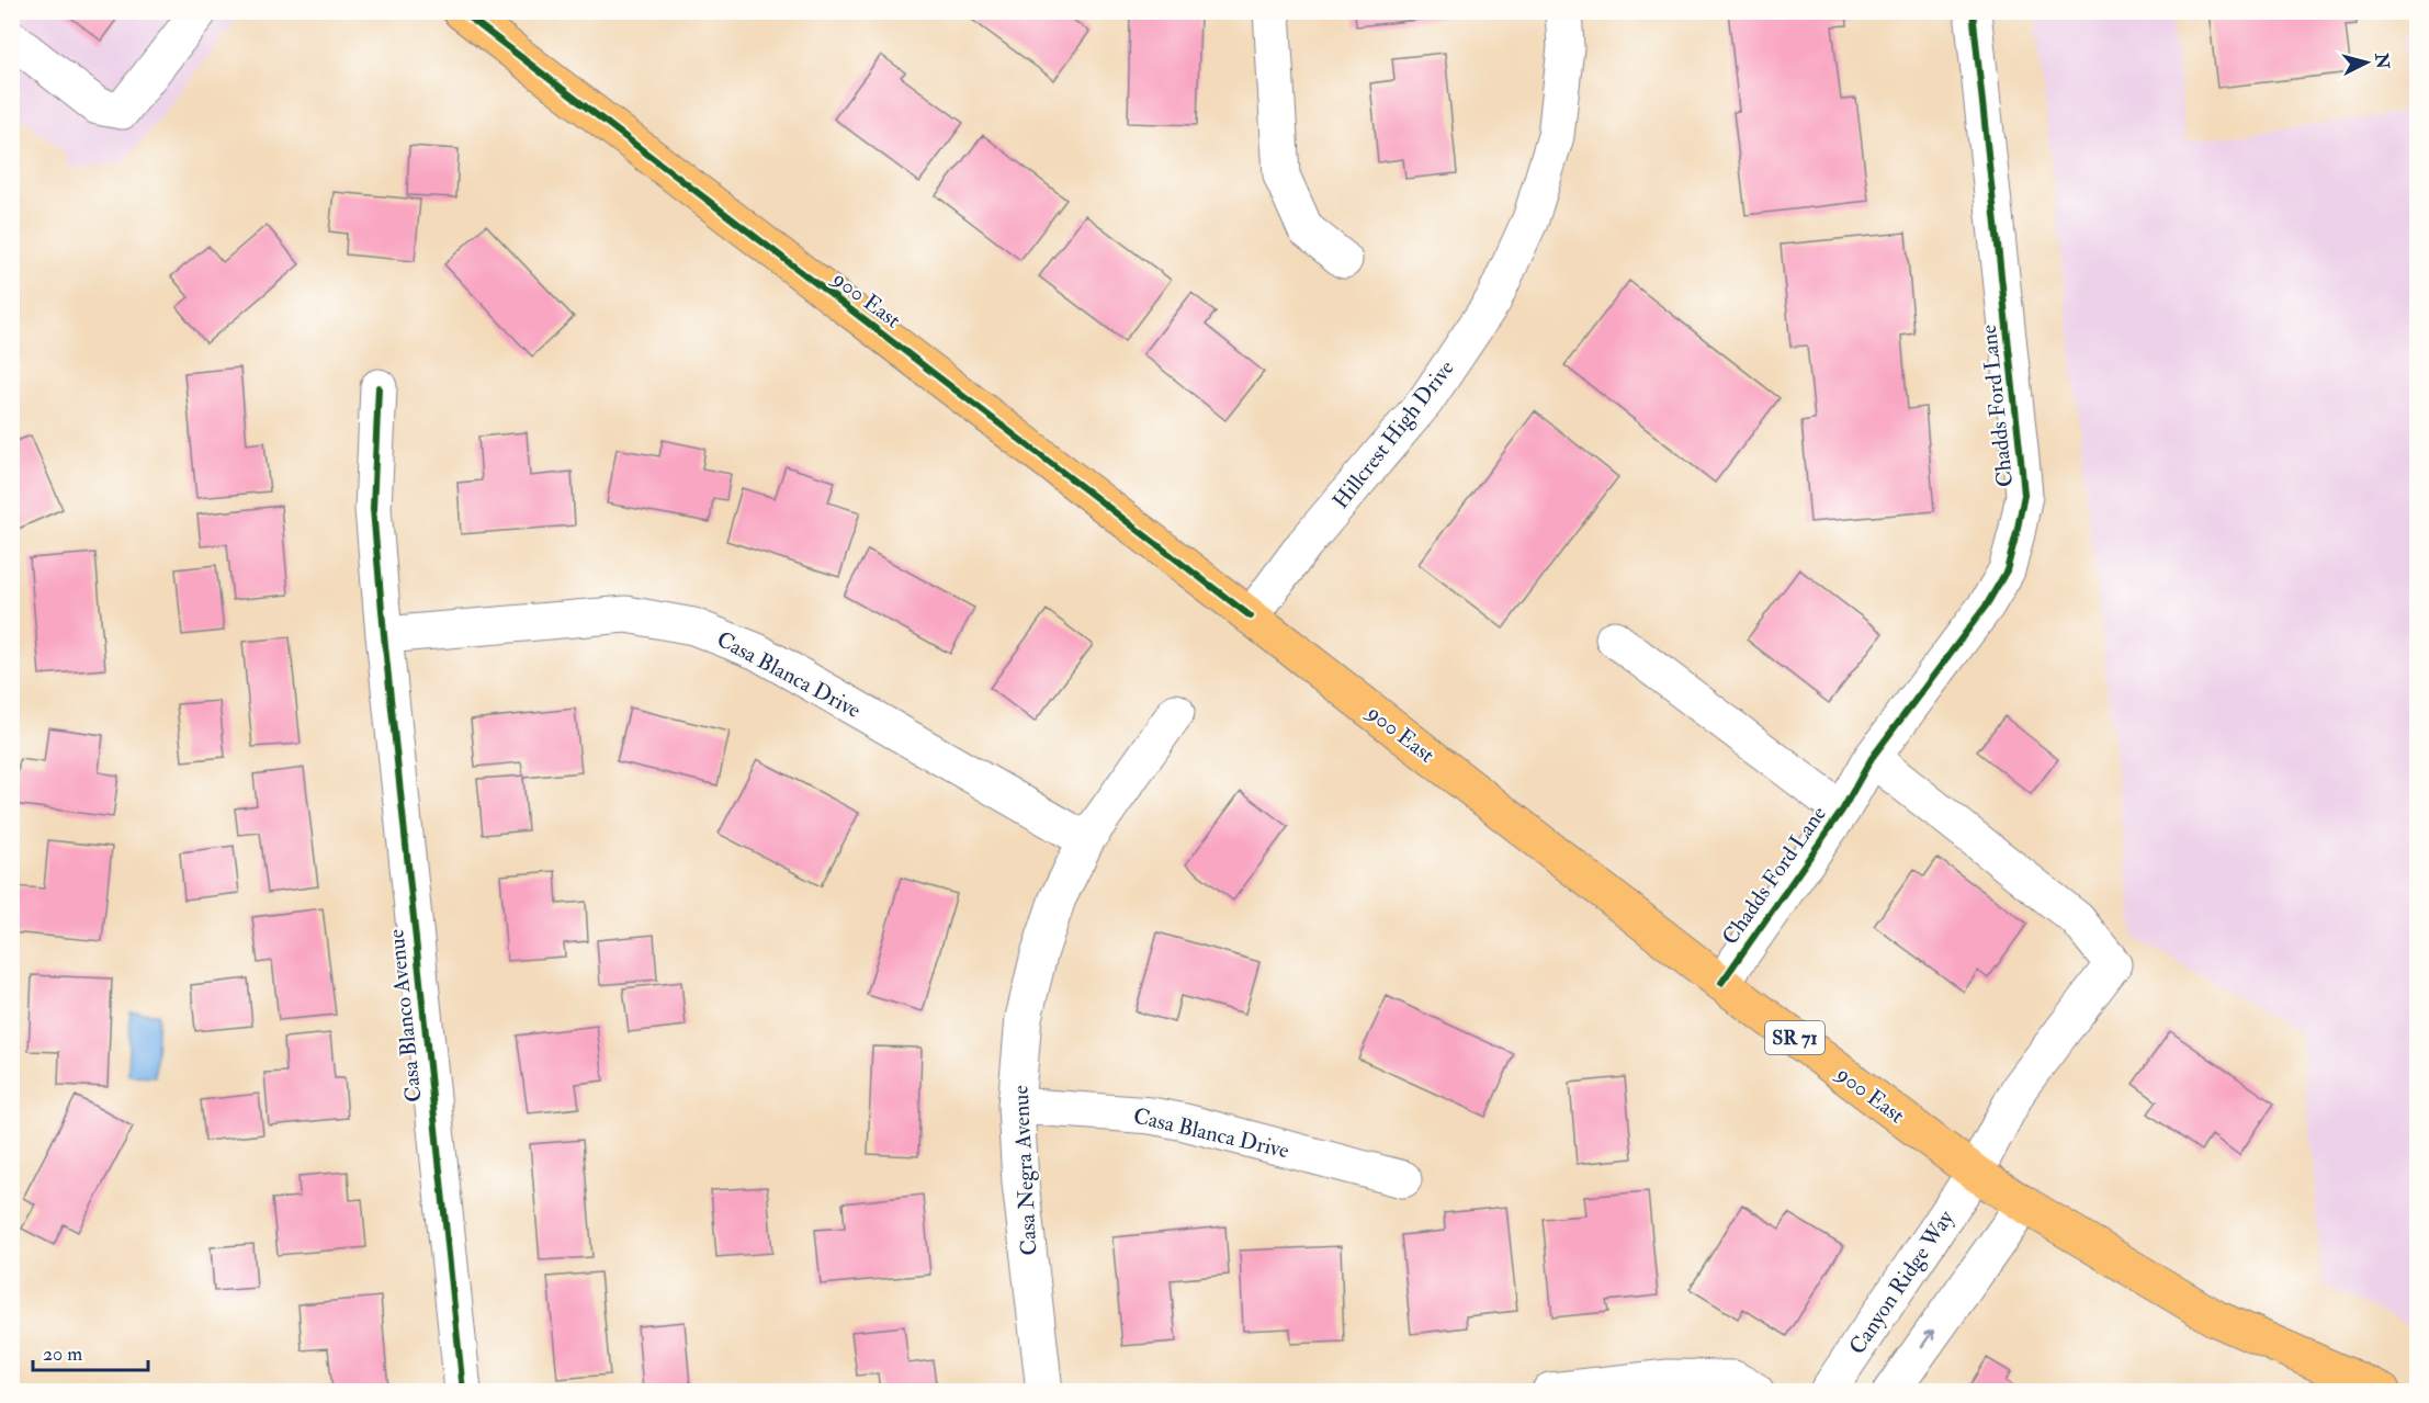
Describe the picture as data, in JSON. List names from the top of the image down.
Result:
{
  "streets": {
    "main road": ["900 East", "SR 71"],
    "street": [
      "Chadds Ford Lane",
      "Hillcrest High Drive",
      "Casa Blanca Drive",
      "Casa Blanco Avenue",
      "Casa Negra Avenue",
      "Canyon Ridge Way"
    ]
  },
  "crossings": [
    ["900 East", "Chadds Ford Lane"],
    ["900 East", "Hillcrest High Drive"],
    ["900 East", "Canyon Ridge Way"],
    ["Casa Blanca Drive", "Casa Blanco Avenue"],
    ["Casa Blanca Drive", "Casa Negra Avenue"]
  ],
  "scale_bar": "20 m",
  "north": "right"
}
